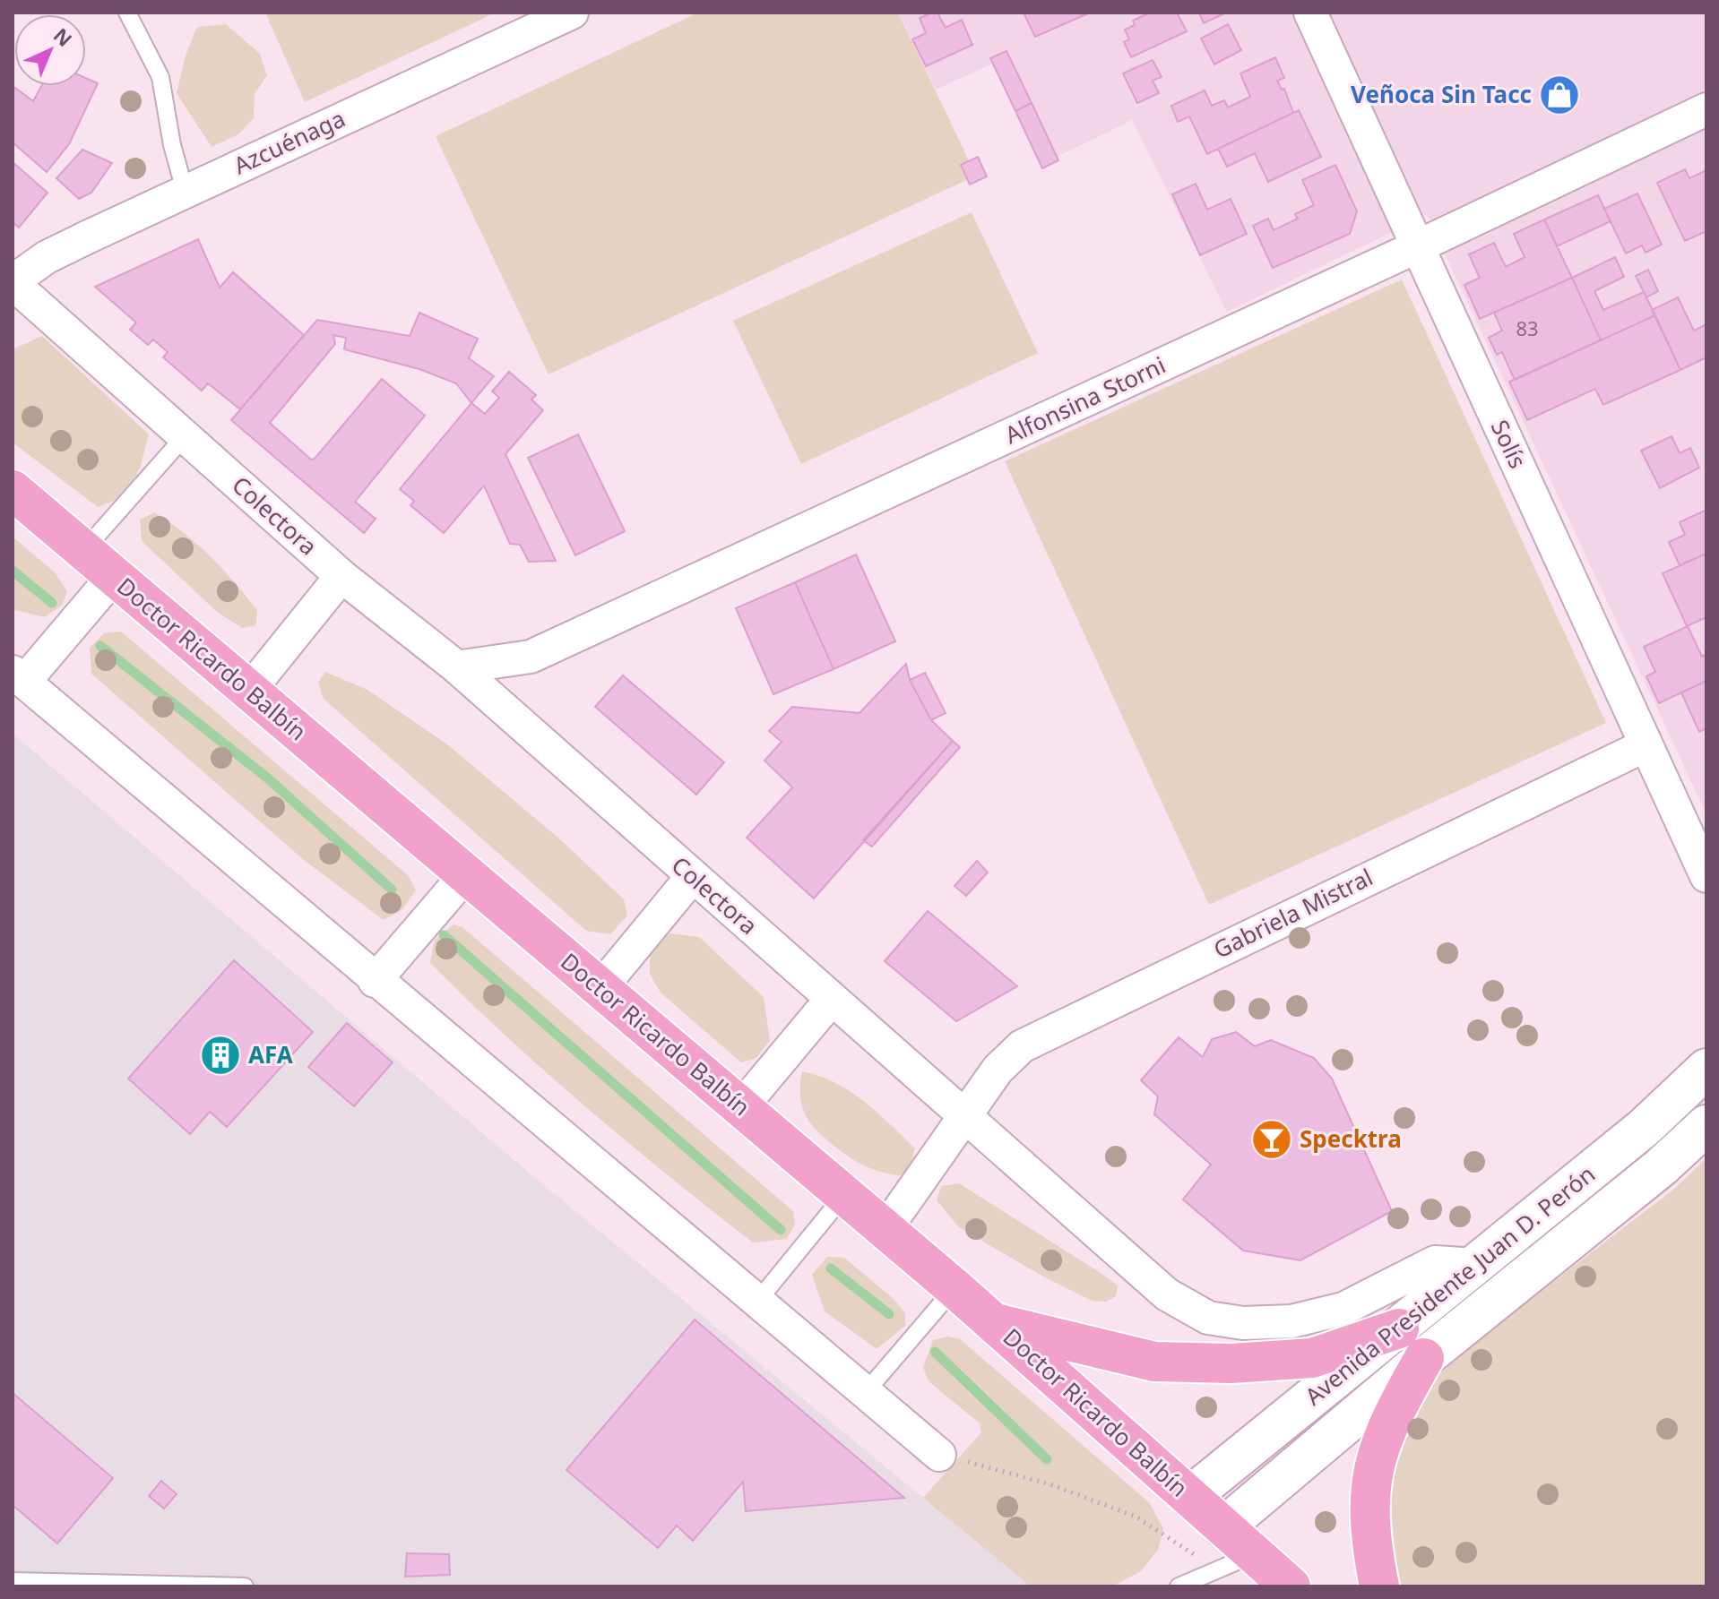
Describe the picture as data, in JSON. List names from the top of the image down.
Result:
{
  "streets": {
    "main road": ["Doctor Ricardo Balbín", "Avenida Presidente Juan D. Perón"],
    "street": [
      "Azcuénaga",
      "Alfonsina Storni",
      "Solís",
      "Colectora",
      "Gabriela Mistral"
    ]
  },
  "crossings": [
    ["Azcuénaga", "Colectora"],
    ["Alfonsina Storni", "Solís"],
    ["Alfonsina Storni", "Colectora"],
    ["Solís", "Gabriela Mistral"],
    ["Colectora", "Gabriela Mistral"],
    ["Colectora", "Avenida Presidente Juan D. Perón"],
    ["Doctor Ricardo Balbín", "Gabriela Mistral"],
    ["Doctor Ricardo Balbín", "Avenida Presidente Juan D. Perón"]
  ],
  "places": {
    "shop": ["Veñoca Sin Tacc"],
    "building": ["AFA"],
    "bar": ["Specktra"]
  },
  "house_numbers": ["83"],
  "north": "top right"
}
